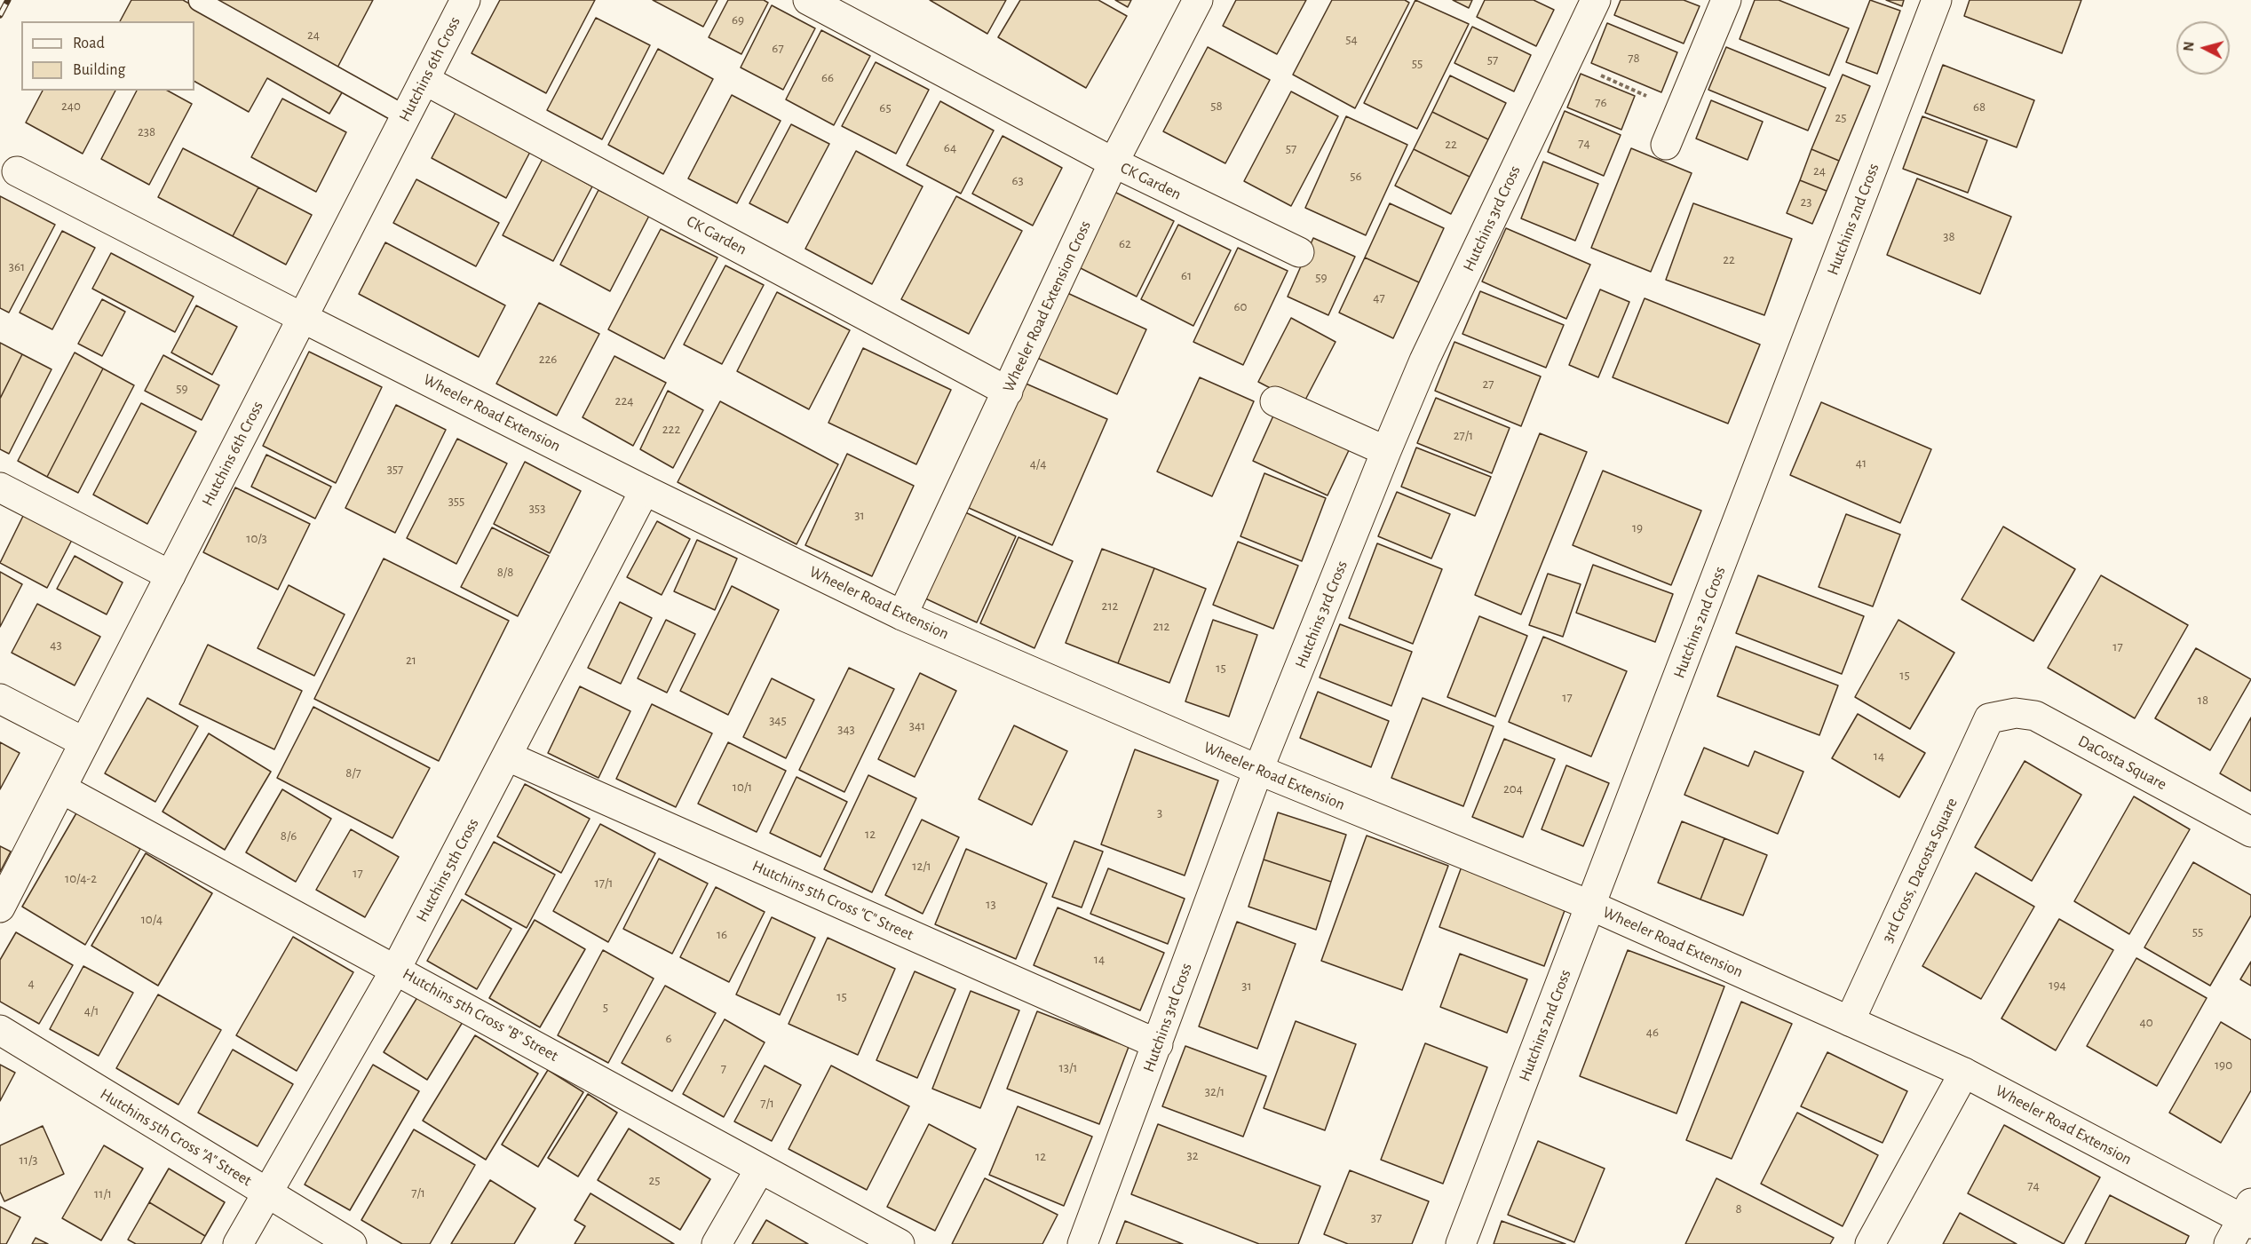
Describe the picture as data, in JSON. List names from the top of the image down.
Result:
{
  "streets": {
    "street": [
      "Hutchins 6th Cross",
      "CK Garden",
      "Hutchins 3rd Cross",
      "Hutchins 2nd Cross",
      "Wheeler Road Extension Cross",
      "Wheeler Road Extension",
      "DaCosta Square",
      "Hutchins 5th Cross",
      "3rd Cross, Dacosta Square",
      "Hutchins 5th Cross \"C\" Street",
      "Hutchins 5th Cross \"B\" Street",
      "Hutchins 5th Cross \"A\" Street"
    ]
  },
  "crossings": [
    ["Hutchins 6th Cross", "CK Garden"],
    ["Hutchins 6th Cross", "Wheeler Road Extension"],
    ["Hutchins 6th Cross", "Hutchins 5th Cross \"B\" Street"],
    ["CK Garden", "Wheeler Road Extension Cross"],
    ["Hutchins 3rd Cross", "Wheeler Road Extension"],
    ["Hutchins 3rd Cross", "Hutchins 5th Cross \"C\" Street"],
    ["Hutchins 2nd Cross", "Wheeler Road Extension"],
    ["Wheeler Road Extension Cross", "Wheeler Road Extension"],
    ["Wheeler Road Extension", "Hutchins 5th Cross"],
    ["Wheeler Road Extension", "3rd Cross, Dacosta Square"],
    ["DaCosta Square", "3rd Cross, Dacosta Square"],
    ["Hutchins 5th Cross", "Hutchins 5th Cross \"C\" Street"],
    ["Hutchins 5th Cross", "Hutchins 5th Cross \"B\" Street"],
    ["Hutchins 5th Cross", "Hutchins 5th Cross \"A\" Street"]
  ],
  "house_numbers": [
    "69",
    "24",
    "54",
    "67",
    "78",
    "57",
    "55",
    "66",
    "76",
    "240",
    "58",
    "68",
    "65",
    "25",
    "238",
    "74",
    "22",
    "64",
    "57",
    "24",
    "56",
    "63",
    "23",
    "38",
    "62",
    "22",
    "361",
    "61",
    "59",
    "47",
    "60",
    "226",
    "27",
    "59",
    "224",
    "222",
    "27/1",
    "41",
    "4/4",
    "357",
    "355",
    "353",
    "31",
    "19",
    "10/3",
    "8/8",
    "212",
    "212",
    "43",
    "17",
    "21",
    "15",
    "15",
    "17",
    "18",
    "345",
    "341",
    "343",
    "14",
    "8/7",
    "10/1",
    "204",
    "3",
    "12",
    "8/6",
    "12/1",
    "17",
    "10/4-2",
    "17/1",
    "13",
    "10/4",
    "55",
    "16",
    "14",
    "4",
    "194",
    "31",
    "15",
    "5",
    "4/1",
    "40",
    "46",
    "6",
    "190",
    "13/1",
    "7",
    "32/1",
    "7/1",
    "32",
    "12",
    "11/3",
    "25",
    "74",
    "7/1",
    "11/1",
    "8",
    "37"
  ],
  "legend": ["Road", "Building"],
  "north": "left"
}
